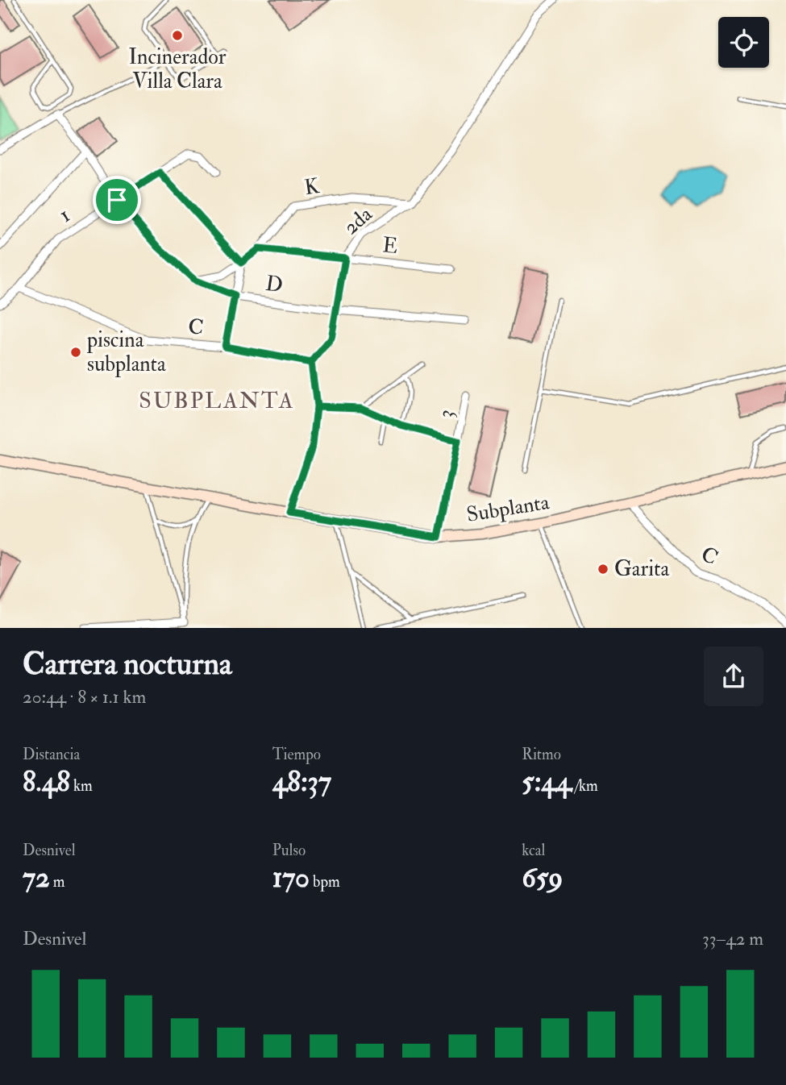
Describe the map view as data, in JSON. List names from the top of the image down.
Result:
{
  "streets": {
    "street": [
      "K",
      "1",
      "2da",
      "E",
      "D",
      "C",
      "3",
      "Subplanta"
    ]
  },
  "crossings": [
    ["K", "2da"],
    ["K", "E"],
    ["K", "D"],
    ["1", "D"],
    ["1", "C"],
    ["2da", "E"],
    ["2da", "D"],
    ["2da", "C"],
    ["C", "Subplanta"],
    ["3", "Subplanta"]
  ],
  "districts": ["SUBPLANTA"],
  "places": ["Incinerador Villa Clara", "piscina subplanta", "Garita"],
  "page": {
    "heading": ["Carrera nocturna", "20:44 · 8 × 1.1 km"],
    "stats": [
      ["Distancia", "8.48 km"],
      ["Tiempo", "48:37"],
      ["Ritmo", "5:44 /km"],
      ["Desnivel", "72 m"],
      ["Pulso", "170 bpm"],
      ["kcal", "659"]
    ],
    "chart": ["Desnivel", "33–42 m"]
  }
}
